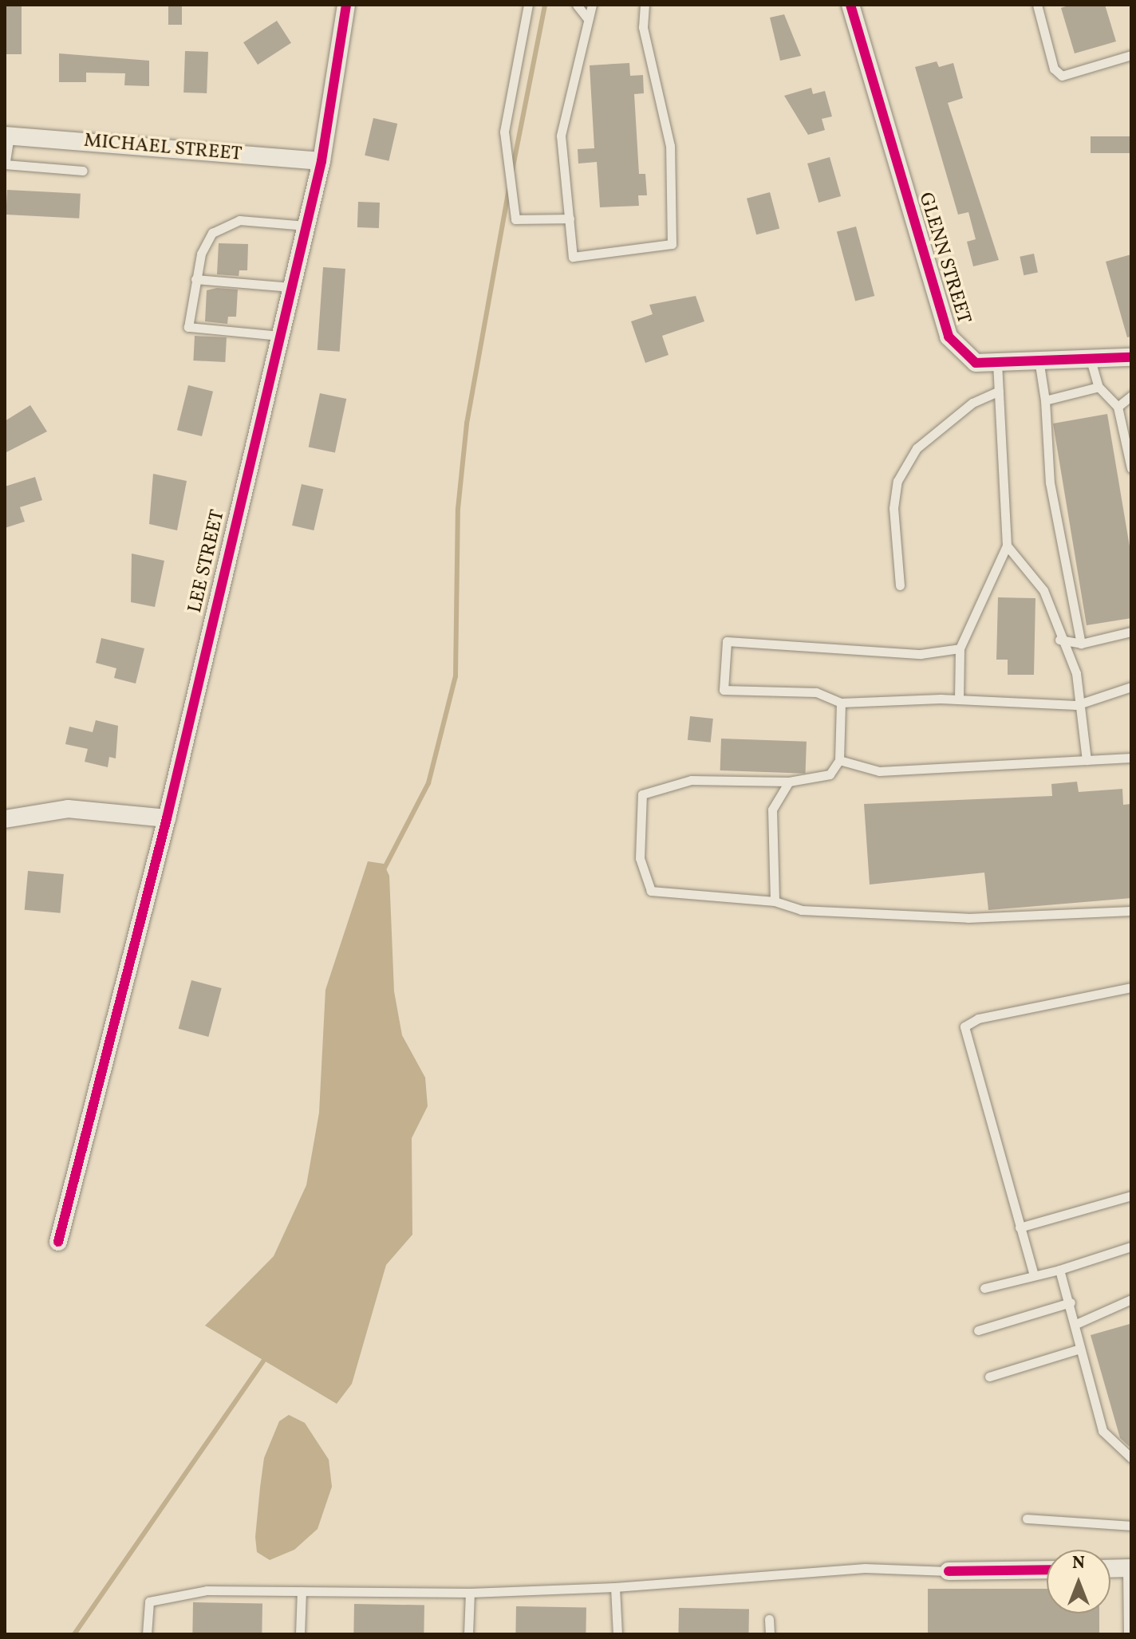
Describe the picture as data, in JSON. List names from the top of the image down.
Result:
{
  "streets": {
    "street": ["MICHAEL STREET", "GLENN STREET", "LEE STREET"]
  },
  "crossings": [
    ["MICHAEL STREET", "LEE STREET"]
  ],
  "north": "top"
}
